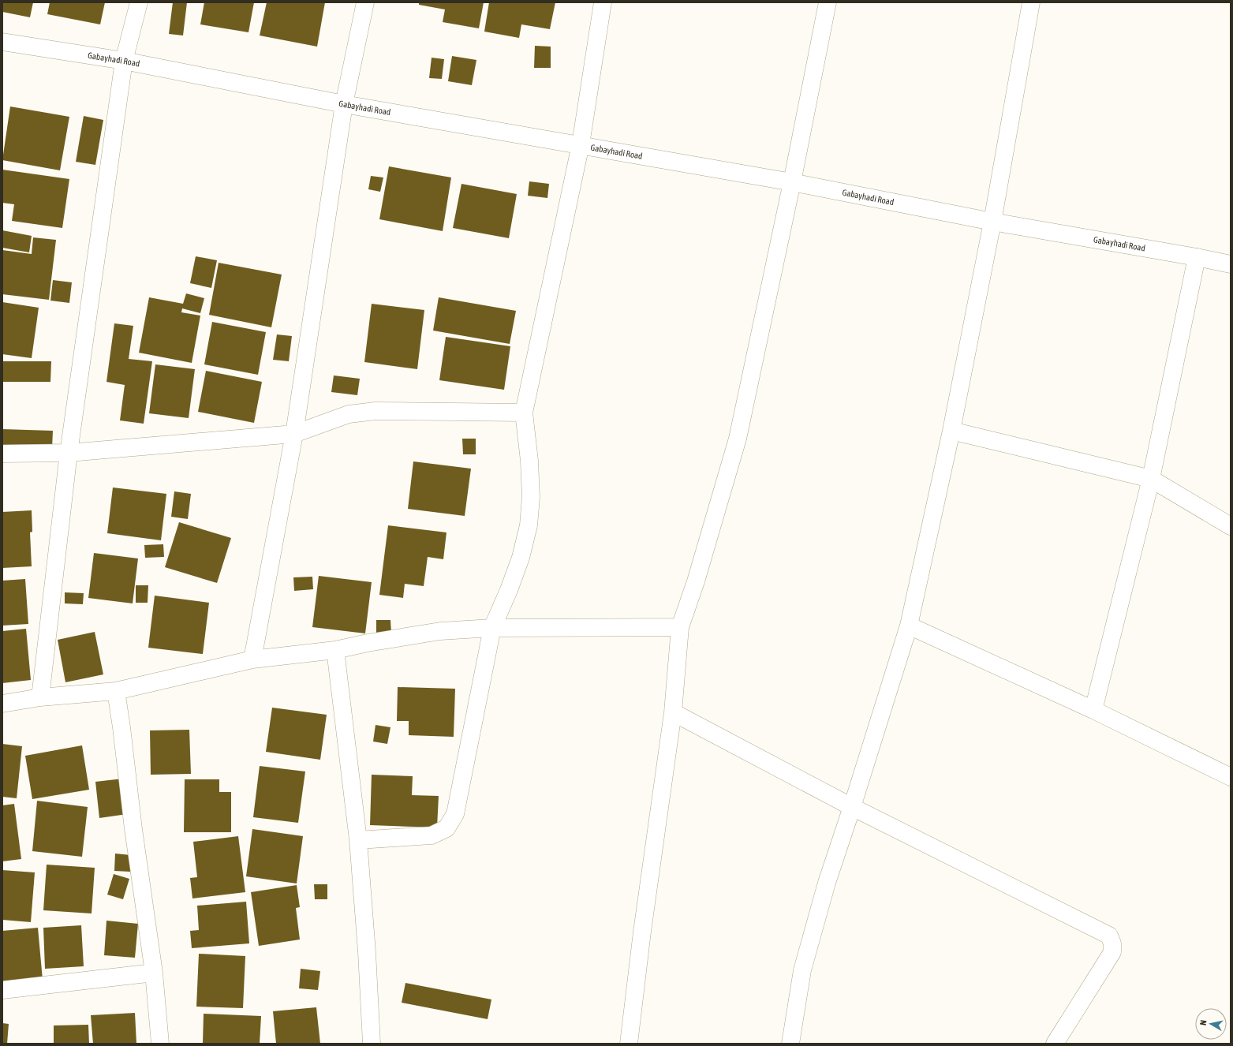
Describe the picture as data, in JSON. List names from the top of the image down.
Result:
{
  "streets": {
    "street": ["Gabayhadi Road"]
  },
  "north": "left"
}
